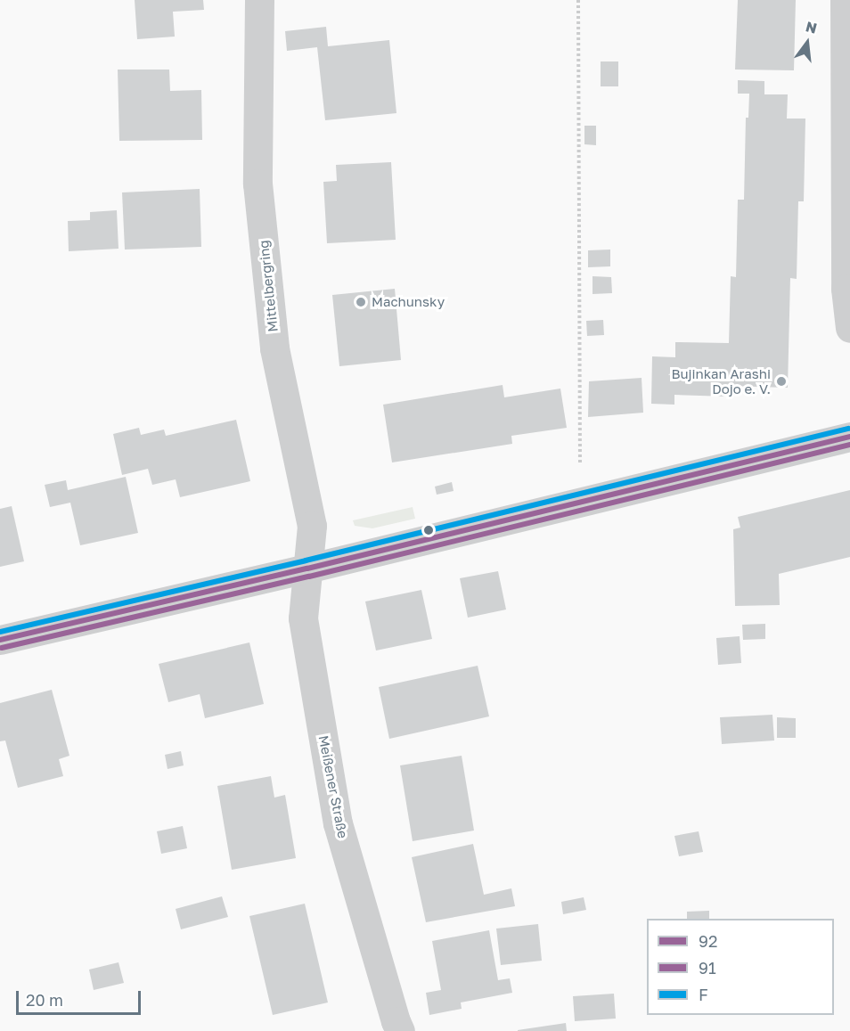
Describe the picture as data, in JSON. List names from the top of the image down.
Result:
{
  "streets": {
    "street": ["Mittelbergring", "Meißener Straße"]
  },
  "crossings": [
    ["Mittelbergring", "Meißener Straße"]
  ],
  "places": ["Machunsky", "Bujinkan Arashi Dojo e. V."],
  "lines": ["transit line F", "transit line 92", "transit line 91"],
  "legend": ["92", "91", "F"],
  "scale_bar": "20 m",
  "north": "top"
}
